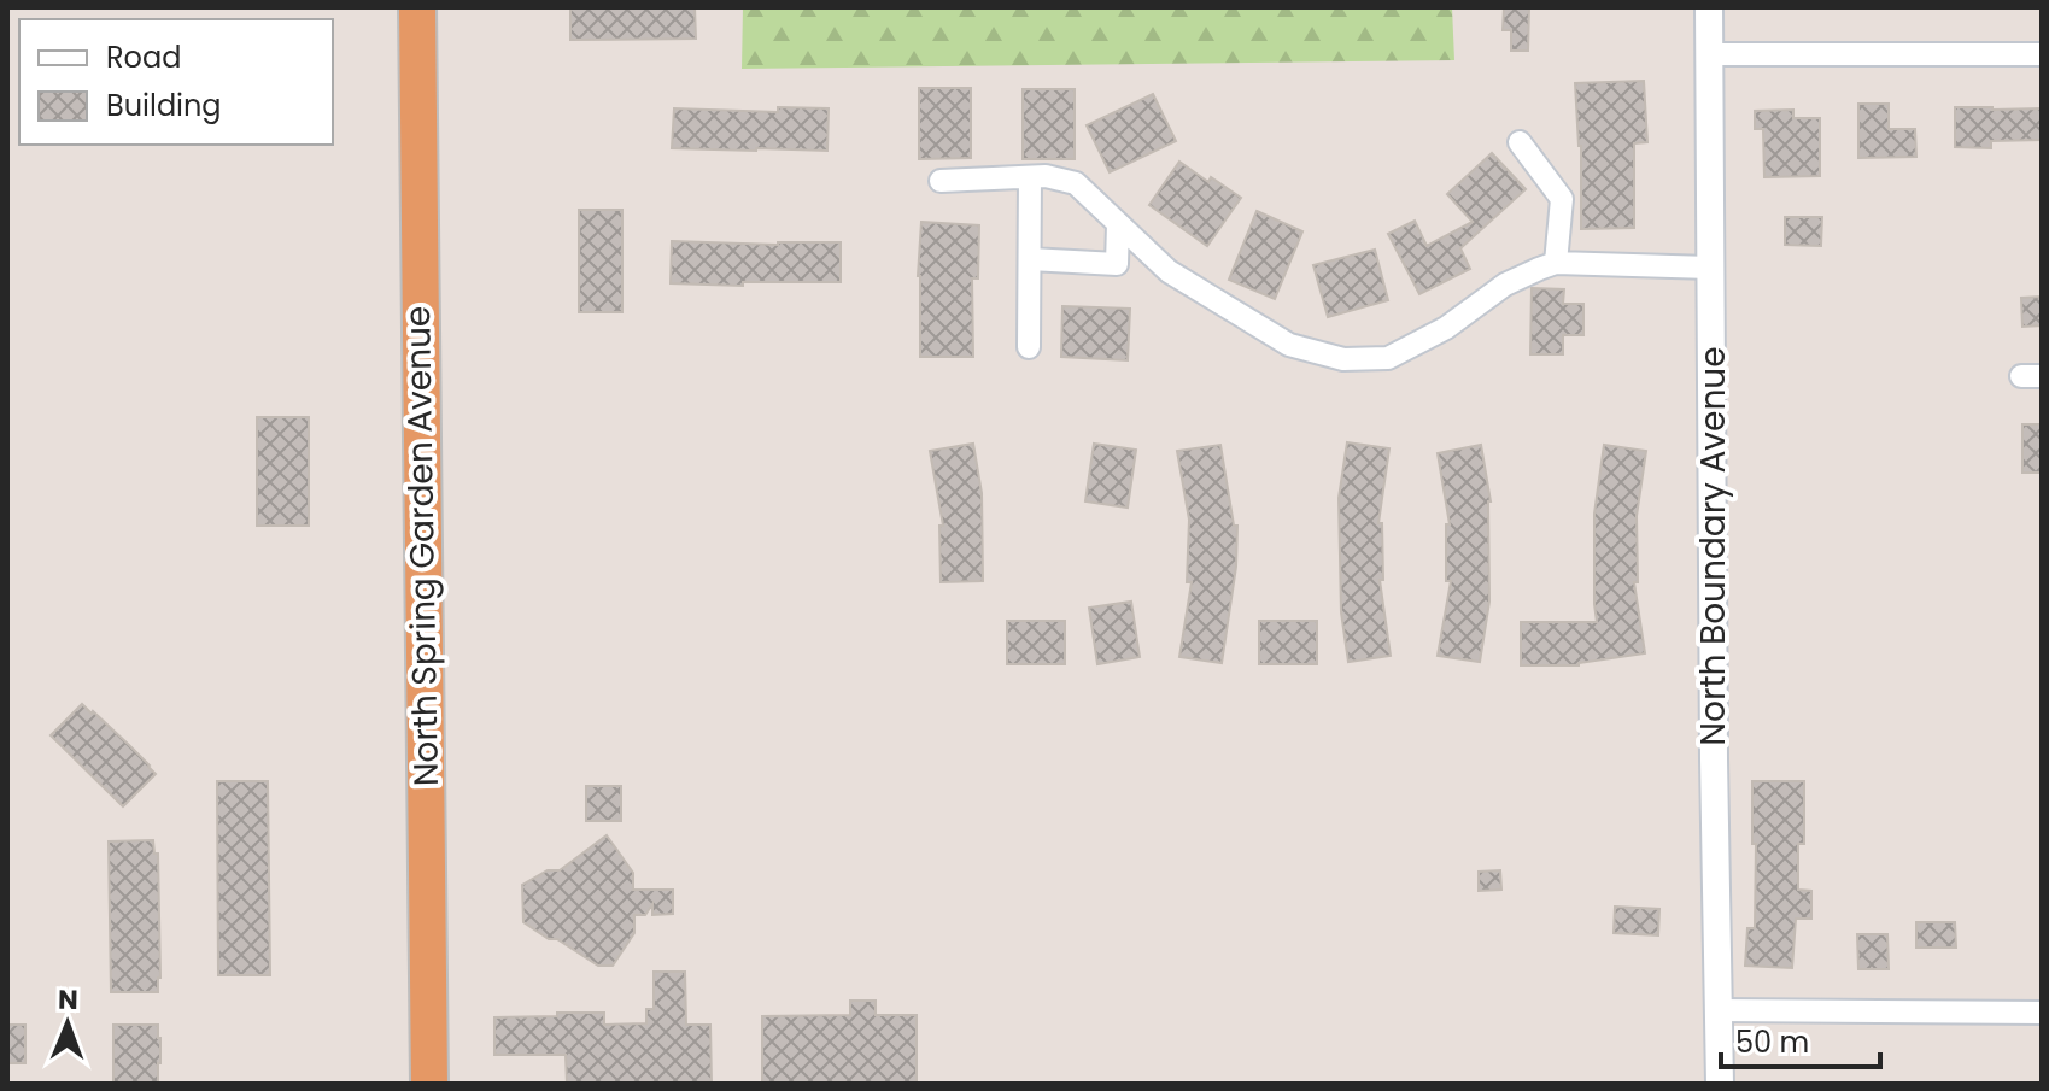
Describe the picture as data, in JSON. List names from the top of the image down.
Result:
{
  "streets": {
    "highway": ["North Spring Garden Avenue"],
    "street": ["North Boundary Avenue"]
  },
  "legend": ["Road", "Building"],
  "scale_bar": "50 m",
  "north": "top"
}
